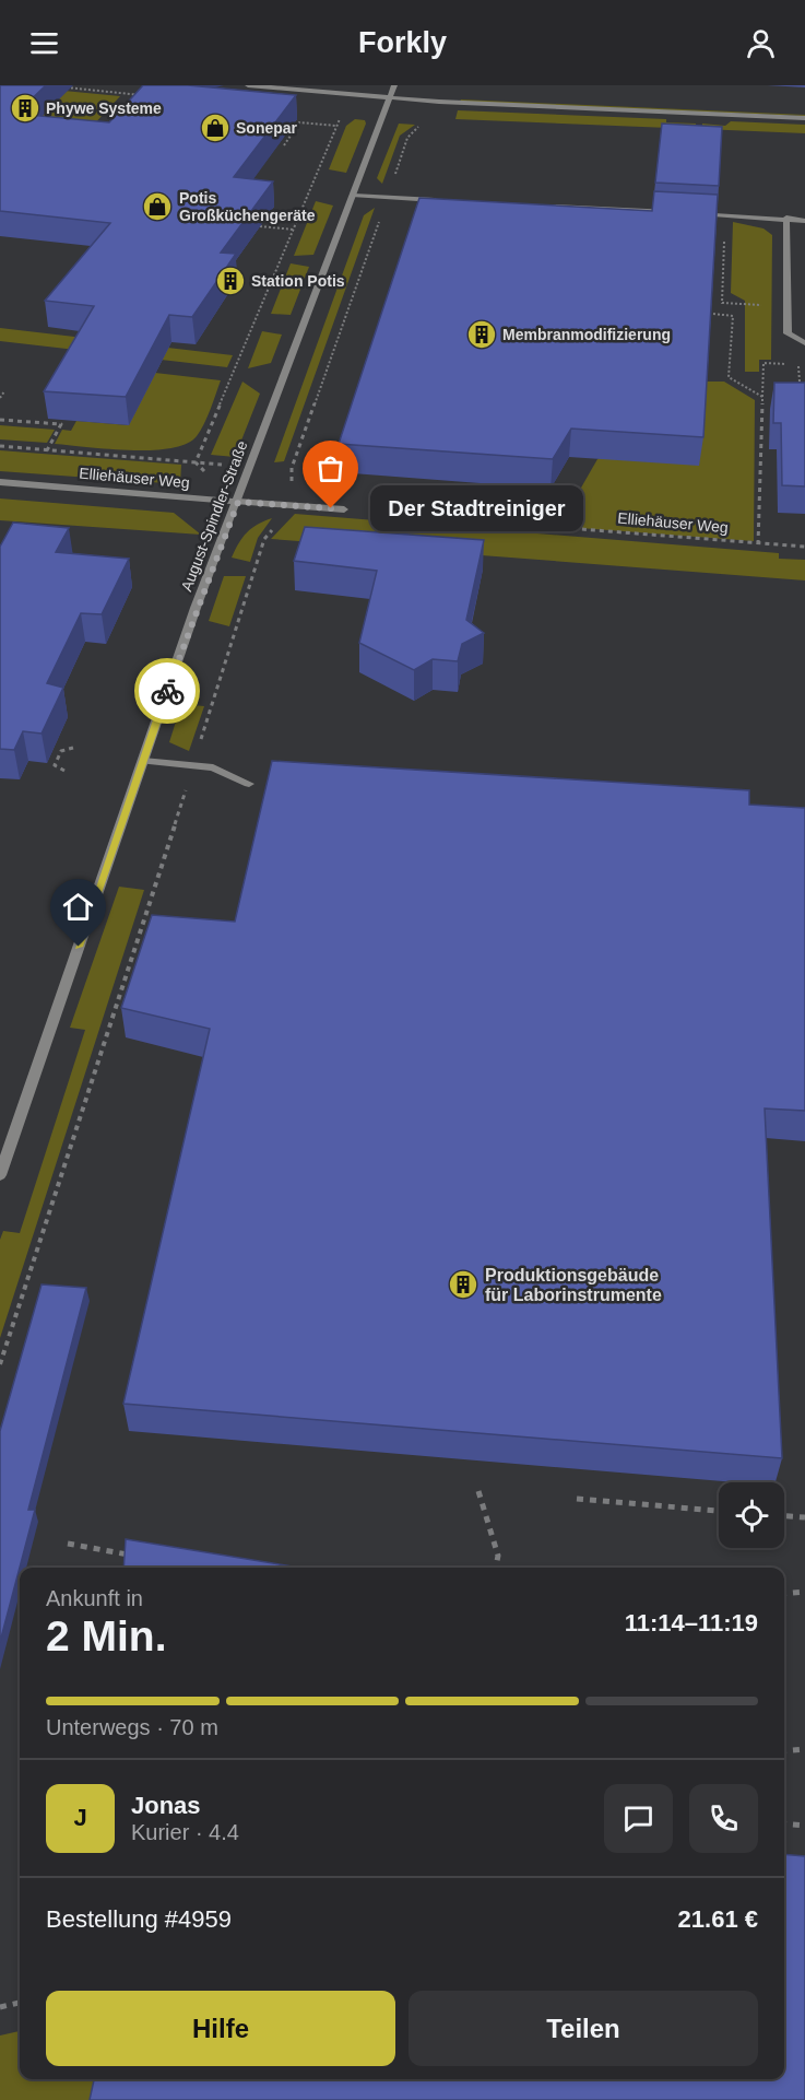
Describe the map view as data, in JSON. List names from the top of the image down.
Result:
{
  "streets": {
    "street": ["Elliehäuser Weg", "August-Spindler-Straße"]
  },
  "crossings": [
    ["Elliehäuser Weg", "August-Spindler-Straße"]
  ],
  "places": {
    "building": [
      "Phywe Systeme",
      "Station Potis",
      "Membranmodifizierung",
      "Produktionsgebäude für Laborinstrumente"
    ],
    "shop": ["Sonepar", "Potis Großküchengeräte"],
    "other": ["Der Stadtreiniger"]
  },
  "page": {
    "header": "Forkly",
    "bubble": "Der Stadtreiniger",
    "heading": ["2 Min.", "Ankunft in", "11:14–11:19"],
    "panel": [
      "Jonas",
      "Kurier · 4.4",
      "Bestellung #4959",
      "21.61 €"
    ],
    "bar": "Unterwegs · 70 m",
    "round": "J",
    "buttons": ["Hilfe", "Teilen"]
  }
}
